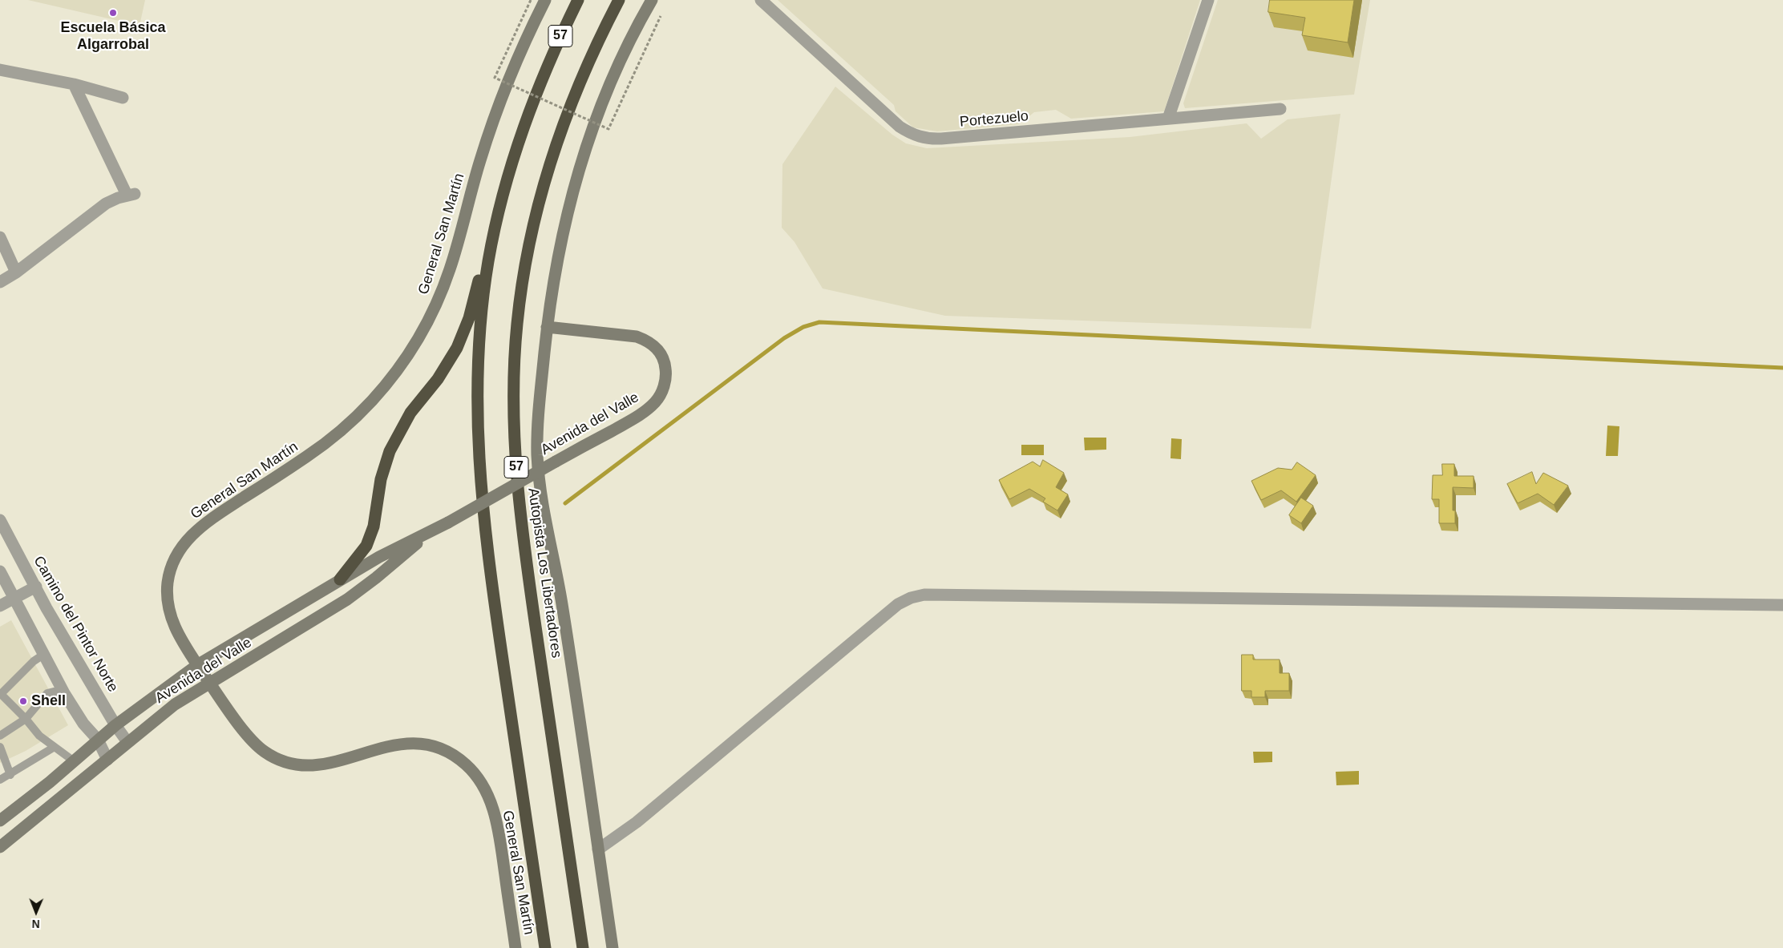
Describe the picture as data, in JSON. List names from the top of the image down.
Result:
{
  "streets": {
    "highway": ["57", "Autopista Los Libertadores"],
    "street": [
      "Portezuelo",
      "General San Martín",
      "Avenida del Valle",
      "Camino del Pintor Norte"
    ]
  },
  "crossings": [
    ["General San Martín", "Avenida del Valle"],
    ["Avenida del Valle", "Camino del Pintor Norte"]
  ],
  "places": ["Escuela Básica Algarrobal", "Shell"],
  "north": "bottom"
}
